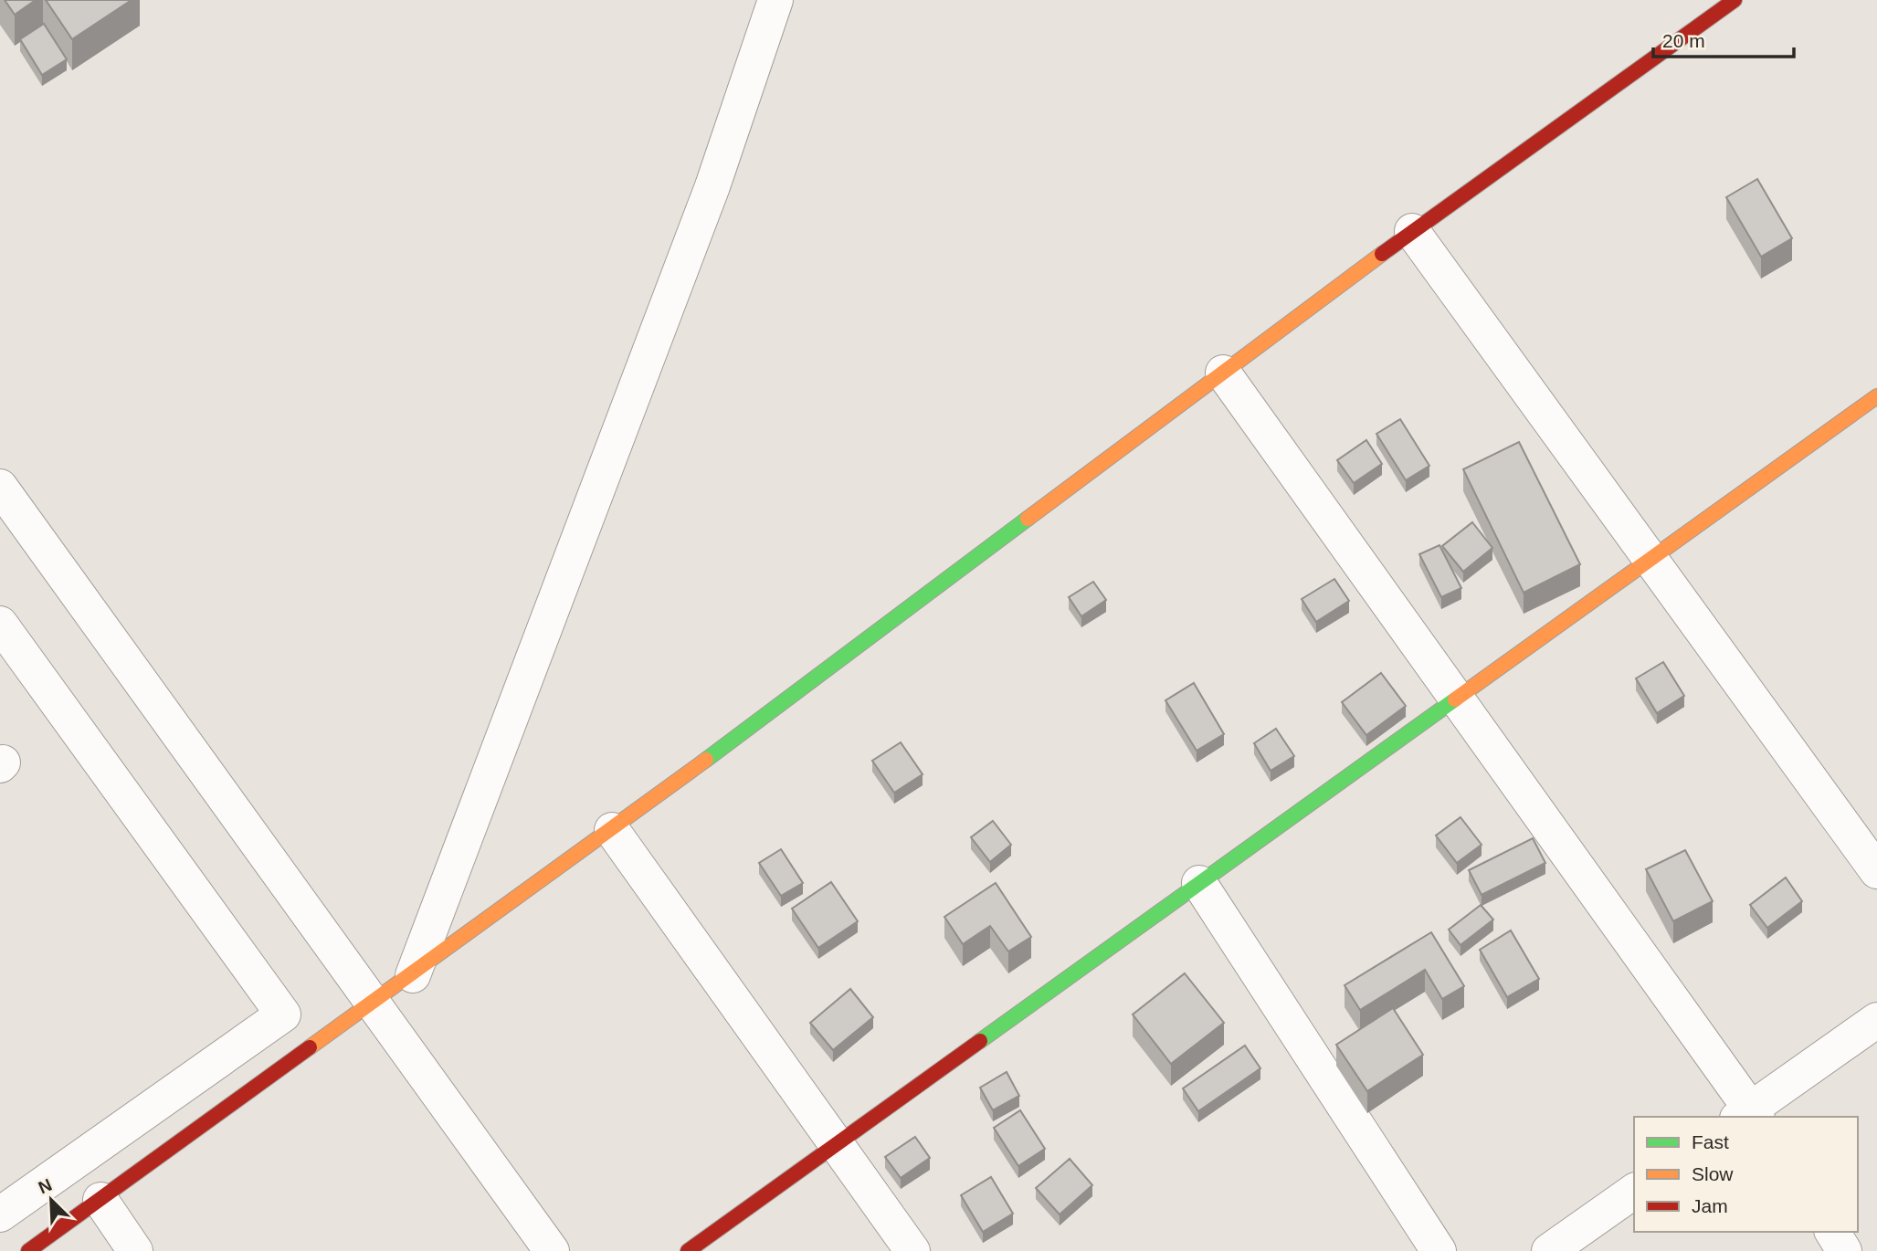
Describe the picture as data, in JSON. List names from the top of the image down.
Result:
{
  "legend": ["Fast", "Slow", "Jam"],
  "scale_bar": "20 m",
  "north": "top left"
}
